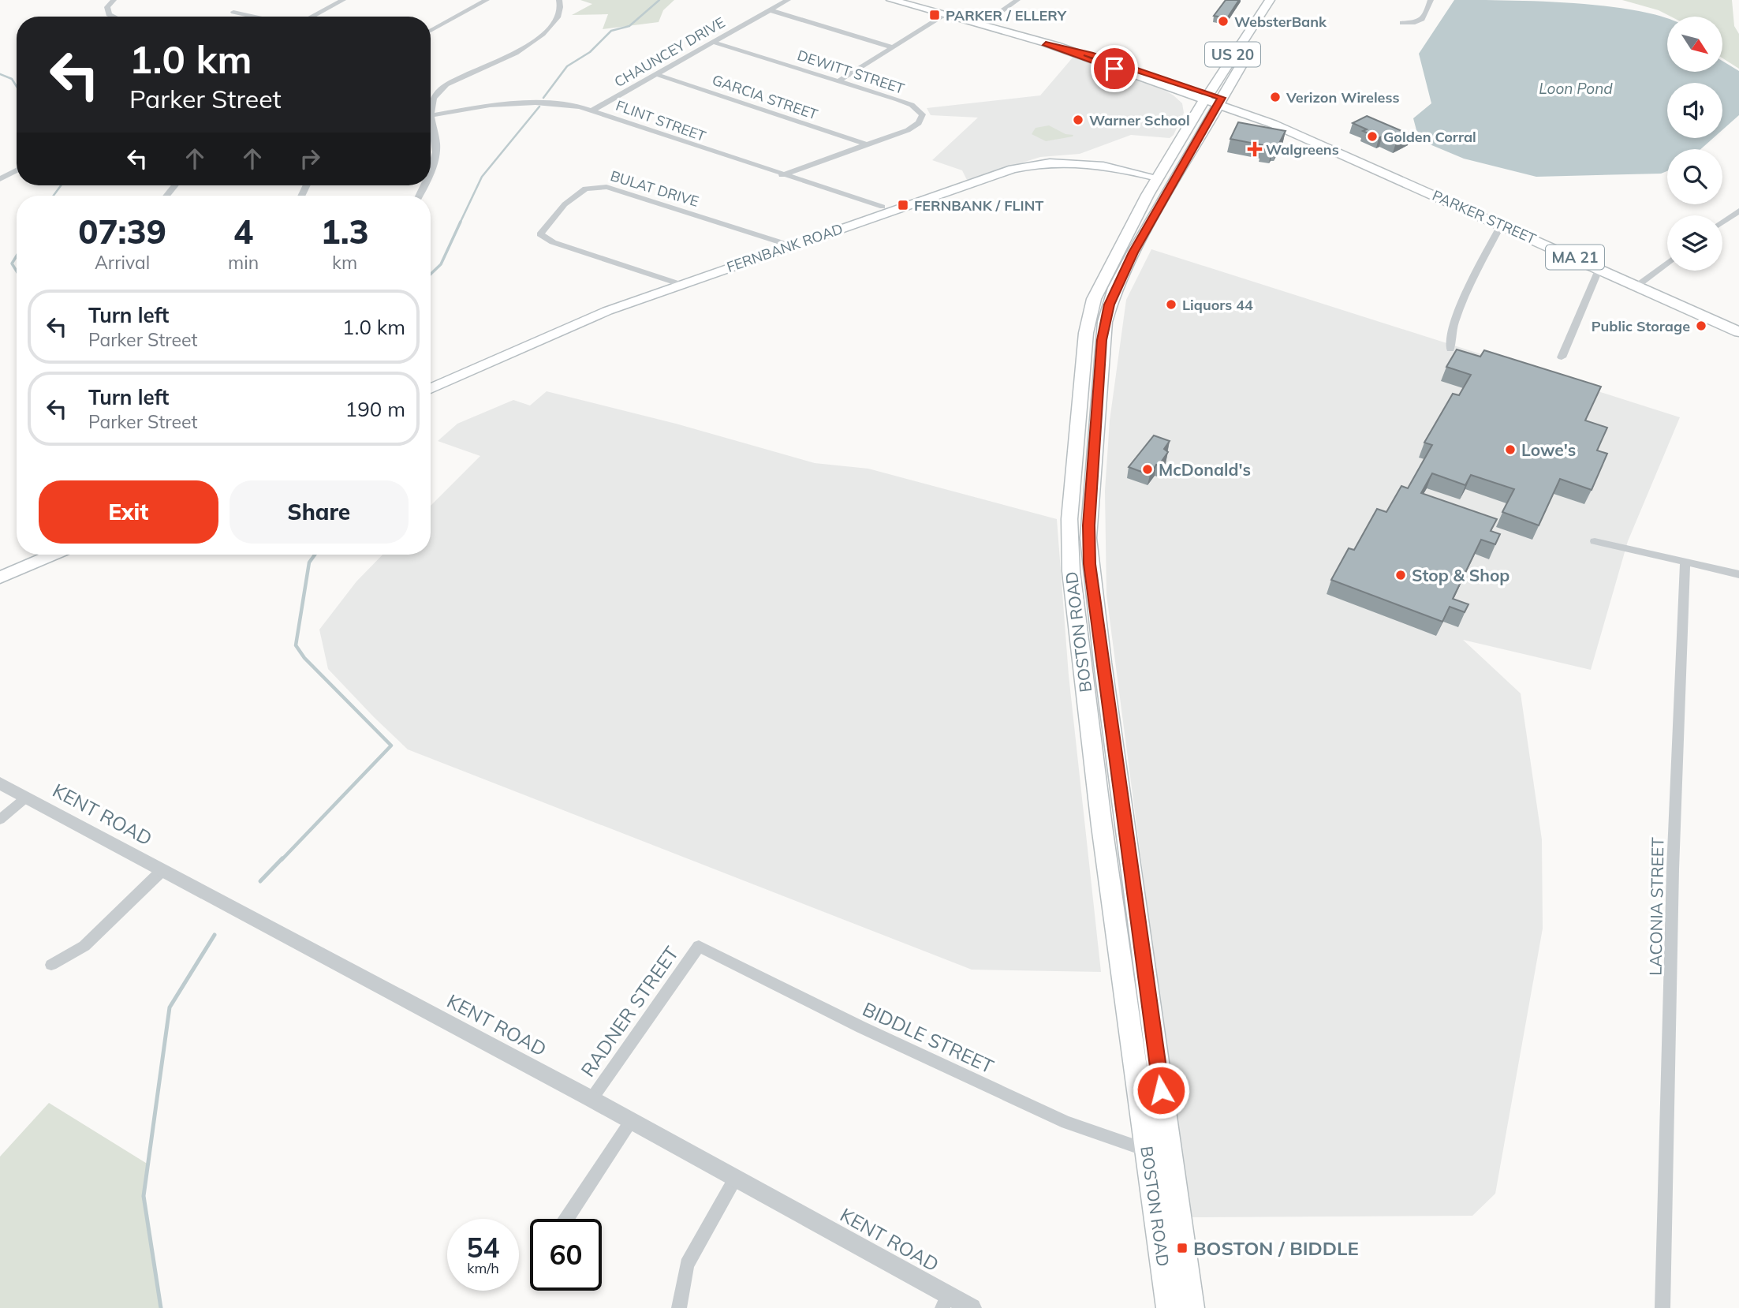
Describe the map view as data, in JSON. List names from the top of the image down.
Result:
{
  "streets": {
    "main road": [
      "US 20",
      "PARKER STREET",
      "FERNBANK ROAD",
      "MA 21",
      "BOSTON ROAD"
    ],
    "street": [
      "CHAUNCEY DRIVE",
      "DEWITT STREET",
      "GARCIA STREET",
      "FLINT STREET",
      "BULAT DRIVE",
      "KENT ROAD",
      "LACONIA STREET",
      "RADNER STREET",
      "BIDDLE STREET"
    ]
  },
  "crossings": [
    ["CHAUNCEY DRIVE", "DEWITT STREET"],
    ["CHAUNCEY DRIVE", "GARCIA STREET"],
    ["CHAUNCEY DRIVE", "FLINT STREET"],
    ["DEWITT STREET", "GARCIA STREET"],
    ["DEWITT STREET", "FLINT STREET"],
    ["BULAT DRIVE", "FERNBANK ROAD"],
    ["PARKER STREET", "BOSTON ROAD"],
    ["FERNBANK ROAD", "BOSTON ROAD"],
    ["BOSTON ROAD", "BIDDLE STREET"],
    ["KENT ROAD", "RADNER STREET"],
    ["RADNER STREET", "BIDDLE STREET"]
  ],
  "water": ["Loon Pond"],
  "places": {
    "transit": ["PARKER / ELLERY", "FERNBANK / FLINT", "BOSTON / BIDDLE"],
    "other": [
      "WebsterBank",
      "Verizon Wireless",
      "Warner School",
      "Golden Corral",
      "Liquors 44",
      "Public Storage",
      "Lowe's",
      "McDonald's",
      "Stop & Shop"
    ],
    "health": ["Walgreens"]
  },
  "north": "bottom right",
  "page": {
    "turn": ["1.0 km", "Parker Street"],
    "eta": [
      "07:39",
      "Arrival",
      "4",
      "min",
      "1.3",
      "km"
    ],
    "list": [
      {
        "name": "Turn left",
        "note": "Parker Street",
        "value": "1.0 km"
      },
      {
        "name": "Turn left",
        "note": "Parker Street",
        "value": "190 m"
      }
    ],
    "buttons": ["Exit", "Share"],
    "speed": "54 km/h",
    "limit": "60"
  }
}
